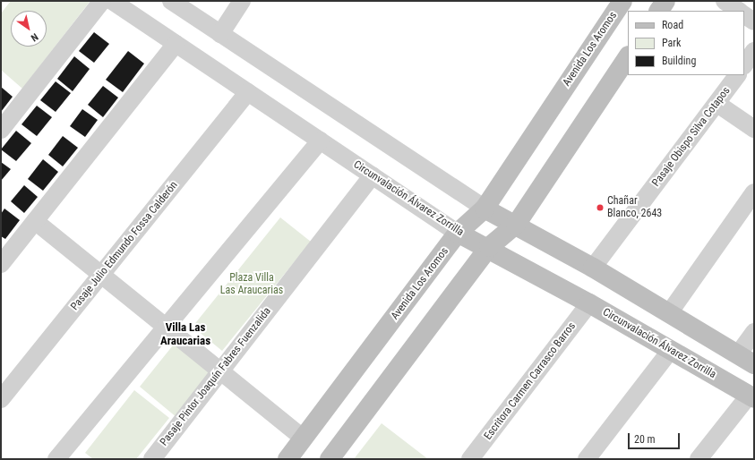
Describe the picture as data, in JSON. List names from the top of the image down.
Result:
{
  "streets": {
    "main road": ["Avenida Los Aromos", "Circunvalación Álvarez Zorrilla"],
    "street": [
      "Pasaje Obispo Silva Cotapos",
      "Pasaje Julio Edmundo Fossa Calderón",
      "Pasaje Pintor Joaquín Fabres Fuenzalida",
      "Escritora Carmen Carrasco Barros"
    ]
  },
  "crossings": [
    ["Avenida Los Aromos", "Circunvalación Álvarez Zorrilla"],
    ["Circunvalación Álvarez Zorrilla", "Pasaje Julio Edmundo Fossa Calderón"],
    ["Circunvalación Álvarez Zorrilla", "Pasaje Pintor Joaquín Fabres Fuenzalida"],
    ["Circunvalación Álvarez Zorrilla", "Escritora Carmen Carrasco Barros"]
  ],
  "districts": ["Villa Las Araucarias"],
  "parks": ["Plaza Villa Las Araucarias"],
  "places": ["Chañar Blanco, 2643"],
  "legend": ["Road", "Park", "Building"],
  "scale_bar": "20 m",
  "north": "bottom right"
}
